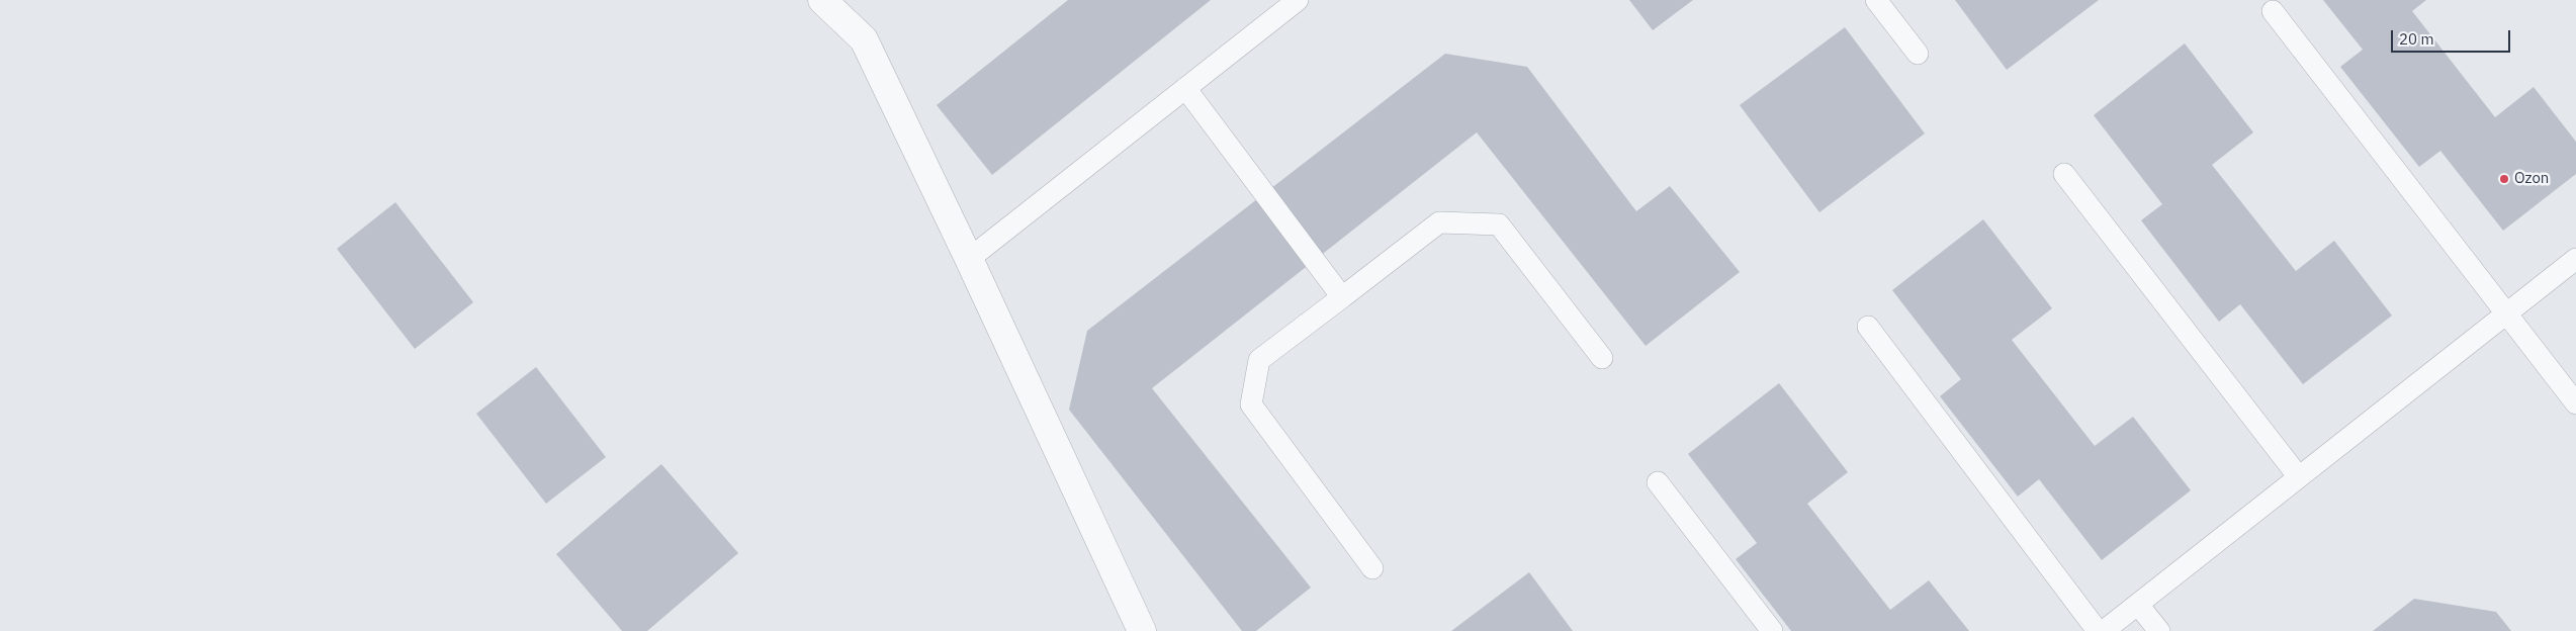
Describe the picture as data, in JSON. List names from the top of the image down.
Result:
{
  "places": ["Ozon"],
  "scale_bar": "20 m"
}
